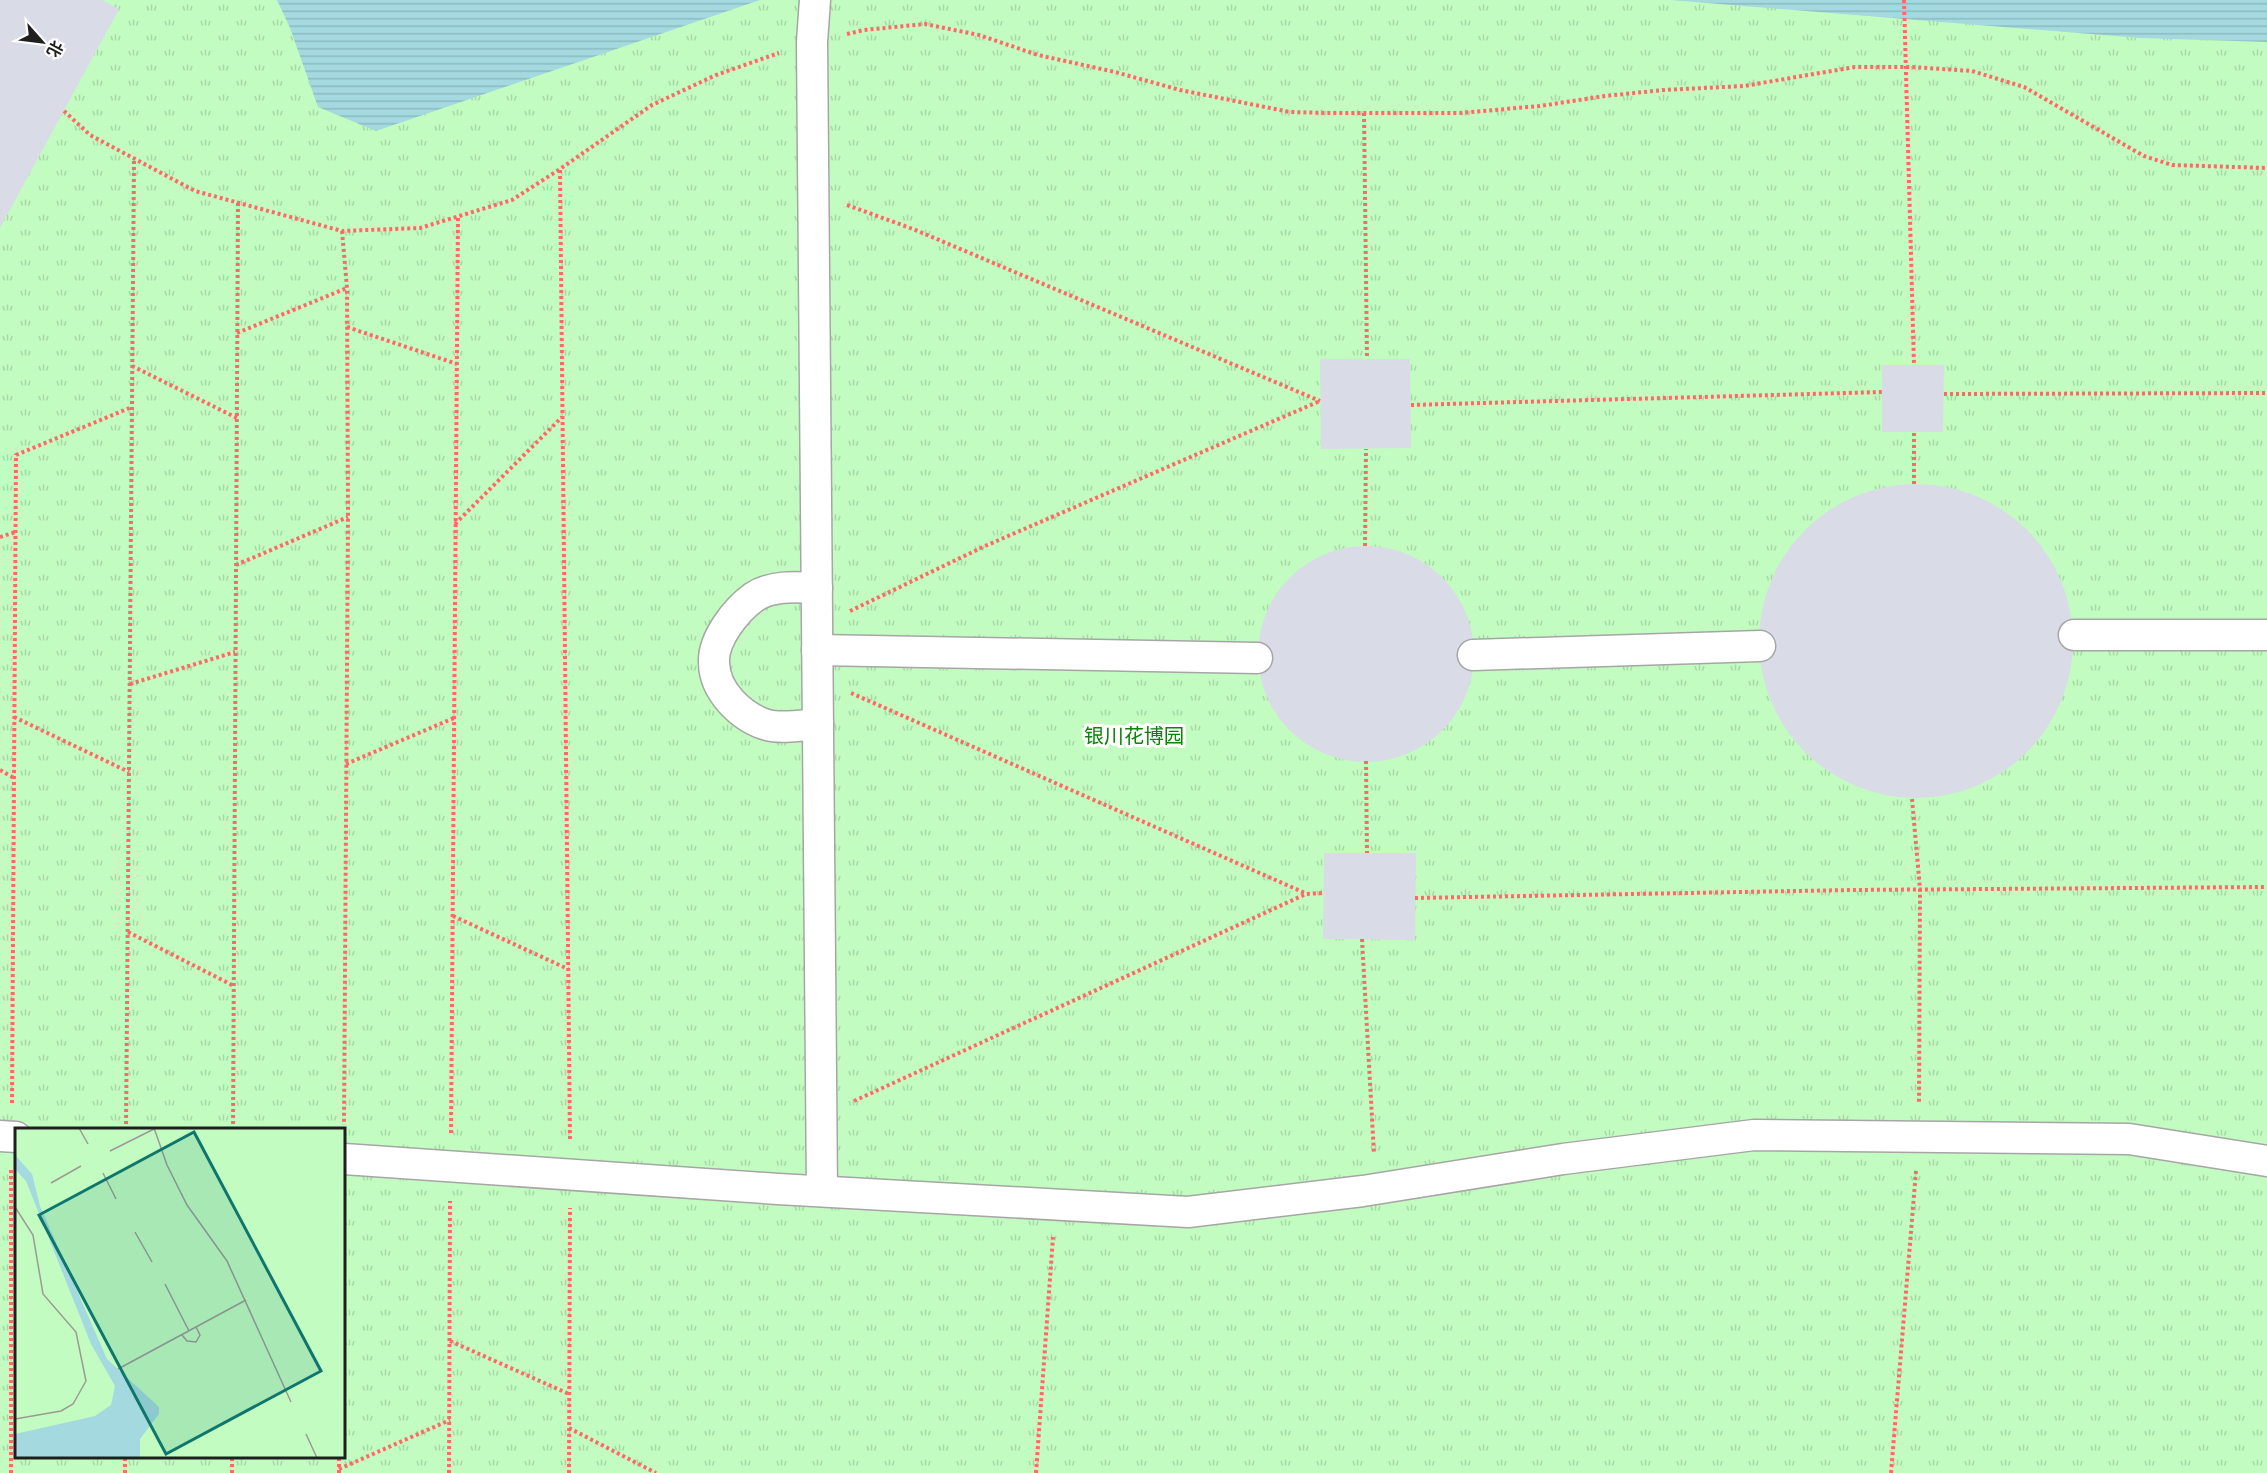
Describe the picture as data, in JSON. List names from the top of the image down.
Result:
{
  "parks": ["银川花博园"],
  "north": "bottom right"
}
